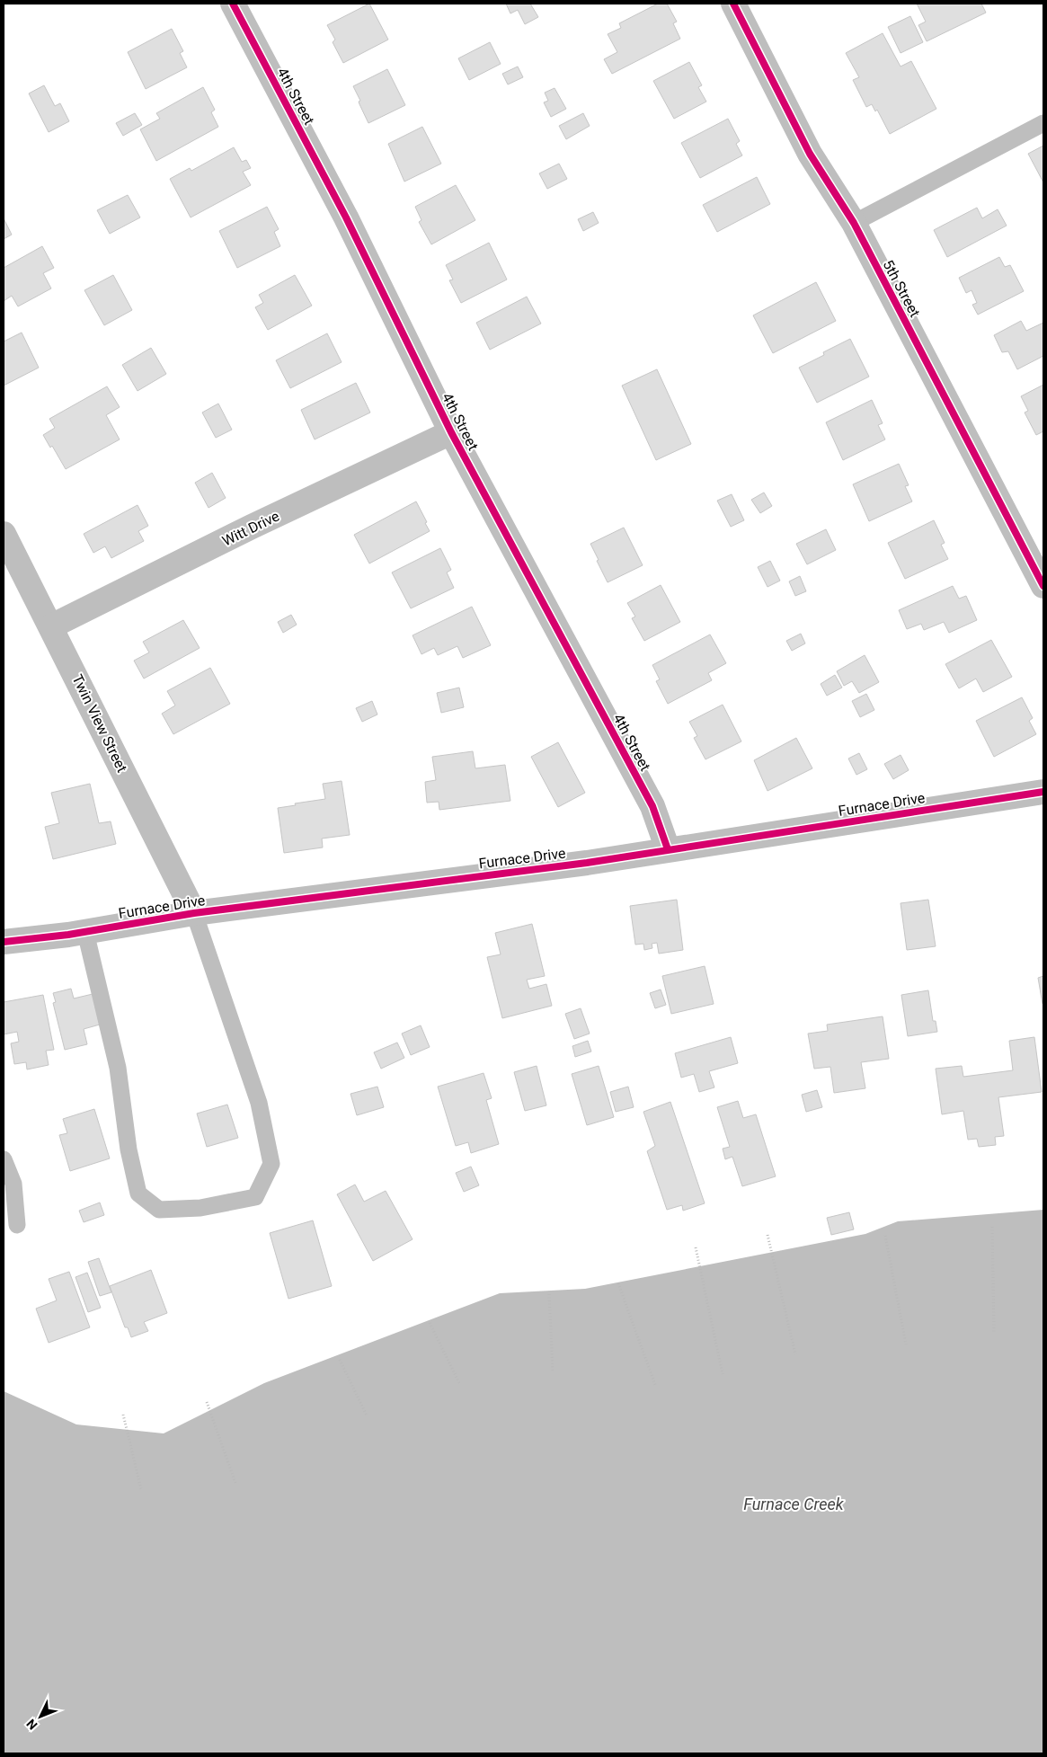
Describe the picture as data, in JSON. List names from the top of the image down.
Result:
{
  "streets": {
    "street": [
      "4th Street",
      "5th Street",
      "Witt Drive",
      "Twin View Street",
      "Furnace Drive"
    ]
  },
  "crossings": [
    ["4th Street", "Witt Drive"],
    ["4th Street", "Furnace Drive"],
    ["Witt Drive", "Twin View Street"],
    ["Twin View Street", "Furnace Drive"]
  ],
  "water": ["Furnace Creek"],
  "north": "bottom left"
}
